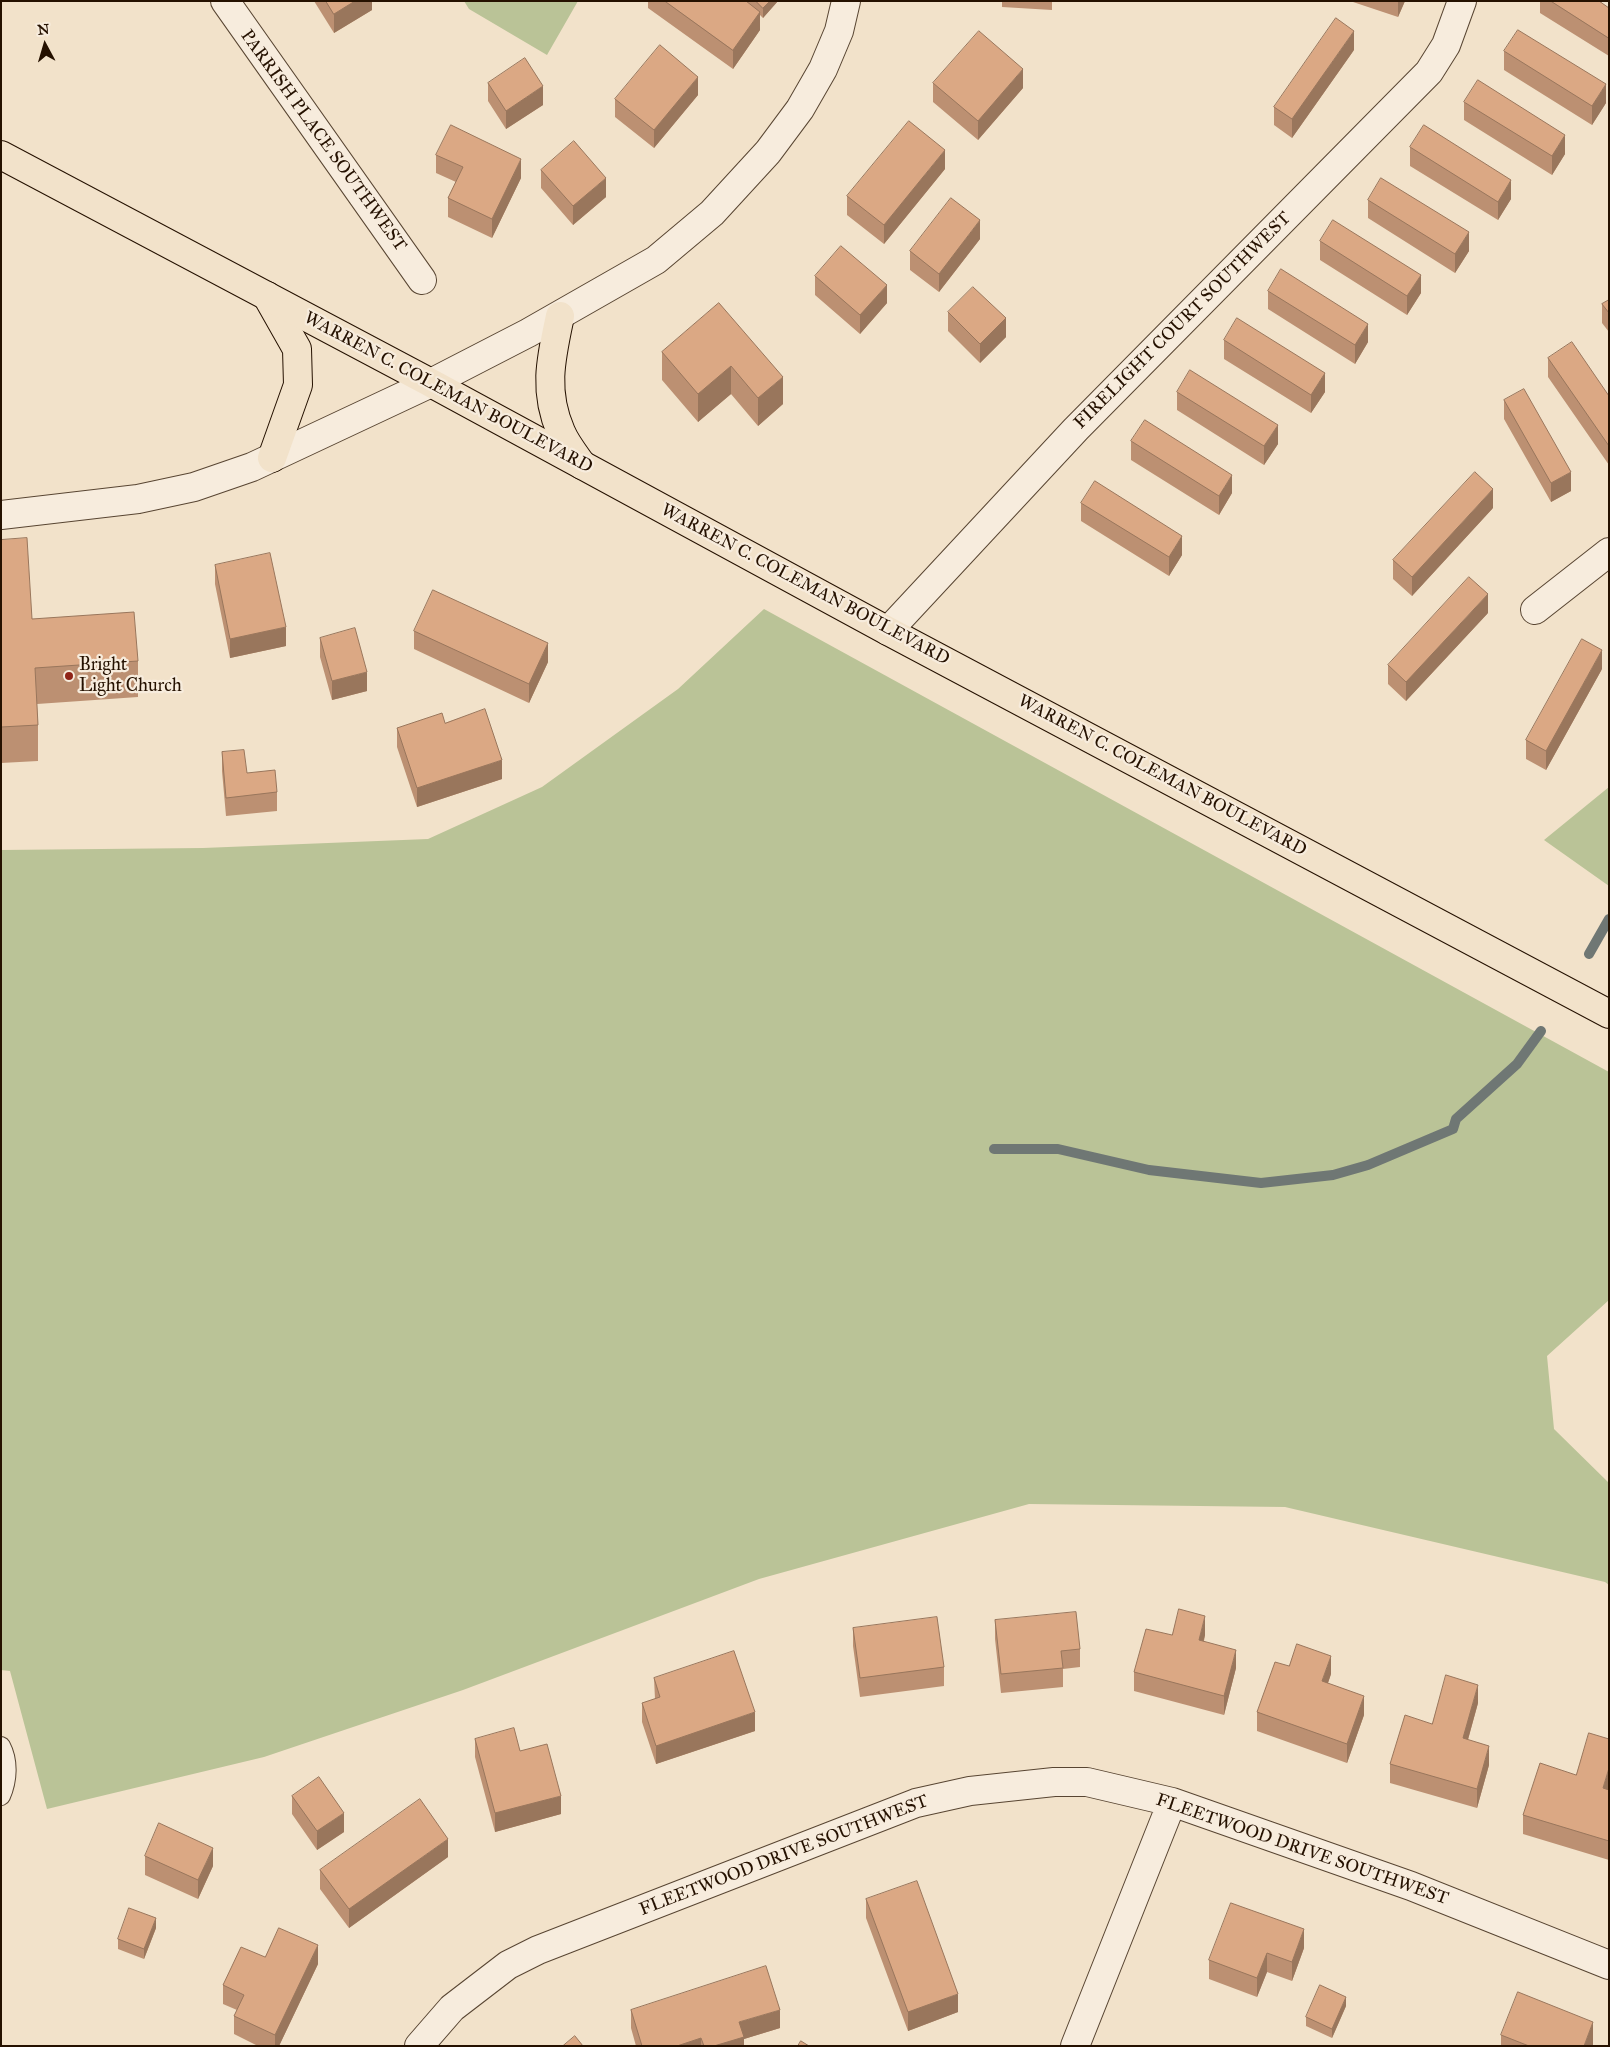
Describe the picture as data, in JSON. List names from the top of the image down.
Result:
{
  "streets": {
    "main road": ["WARREN C. COLEMAN BOULEVARD"],
    "street": ["PARRISH PLACE SOUTHWEST", "FIRELIGHT COURT SOUTHWEST", "FLEETWOOD DRIVE SOUTHWEST"]
  },
  "crossings": [
    ["FIRELIGHT COURT SOUTHWEST", "WARREN C. COLEMAN BOULEVARD"]
  ],
  "places": ["Bright Light Church"],
  "north": "top"
}
